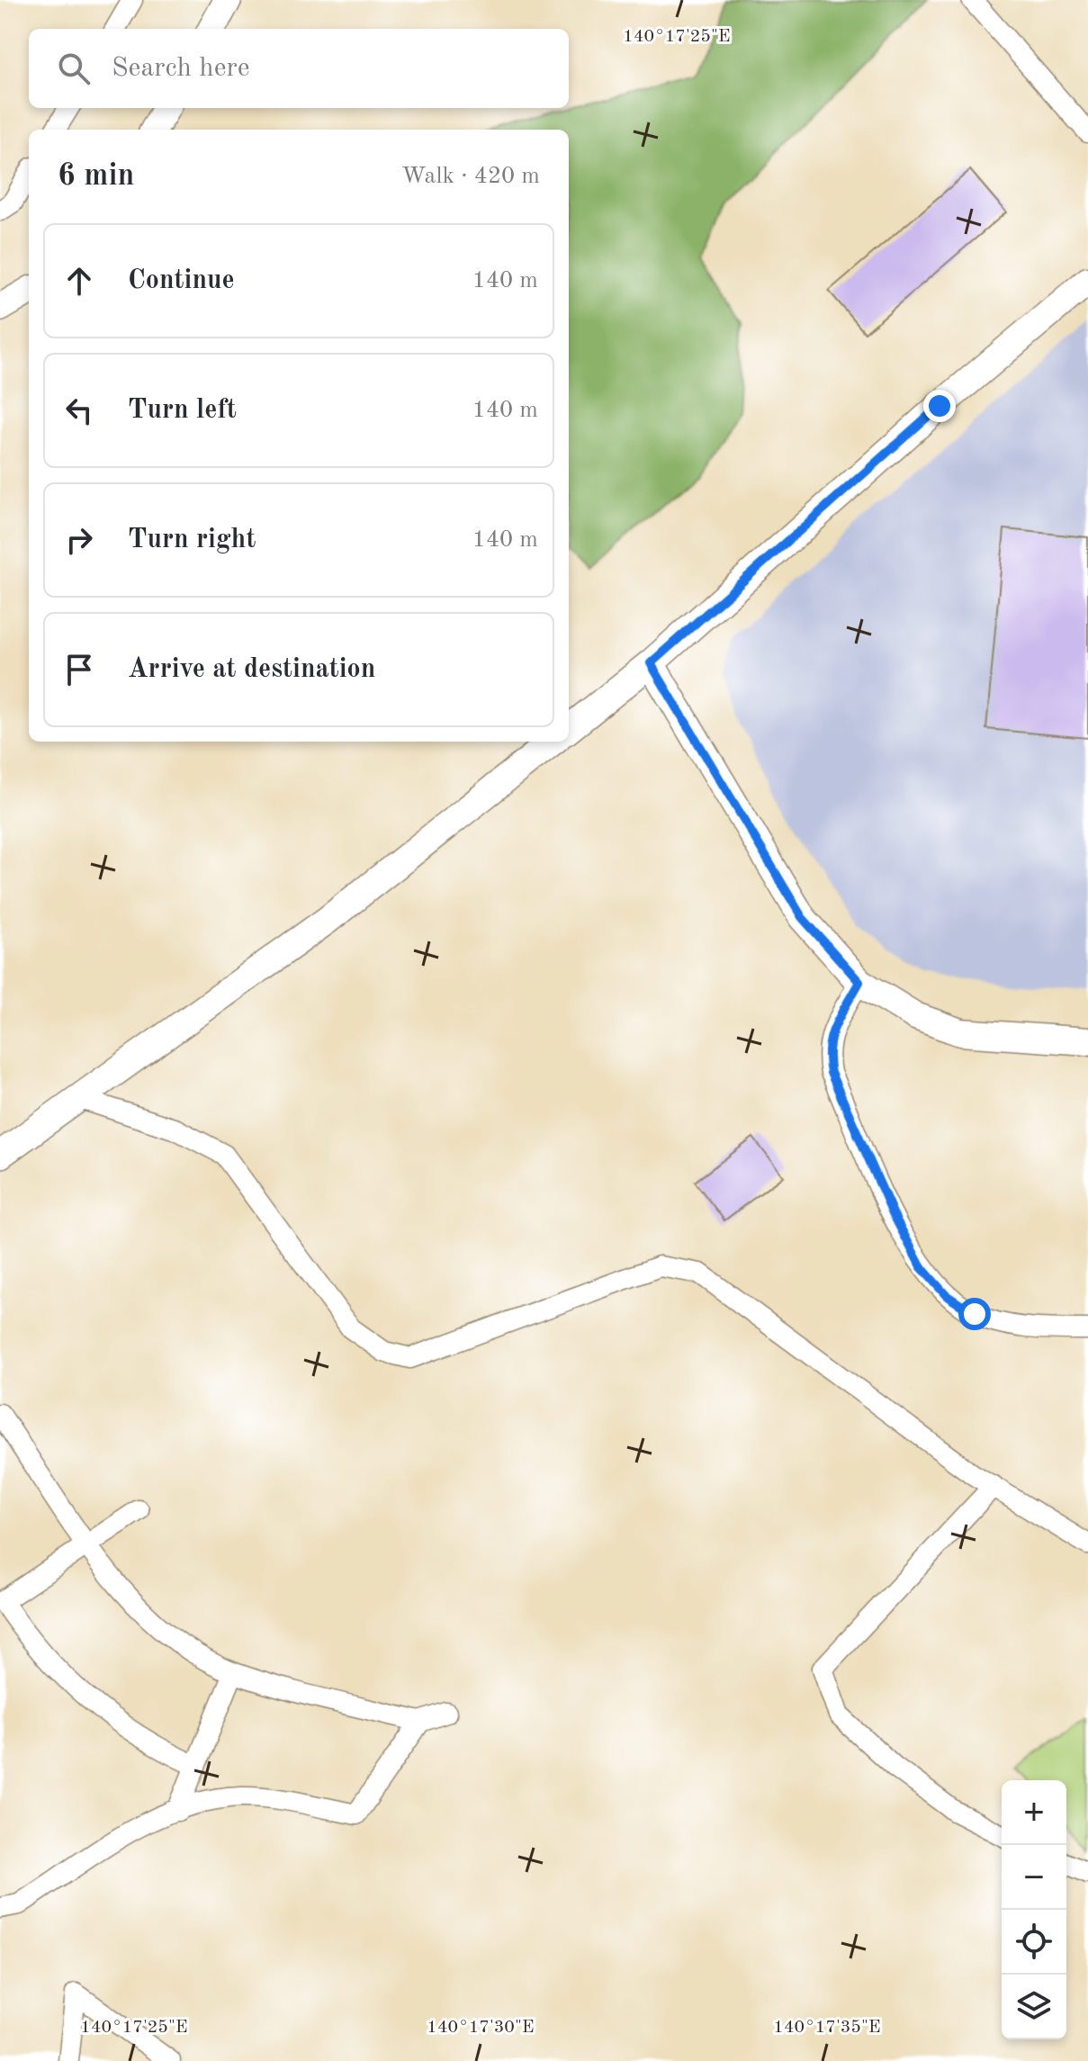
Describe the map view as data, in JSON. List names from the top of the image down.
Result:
{
  "page": {
    "search": "Search here",
    "heading": ["6 min", "Walk · 420 m"],
    "list": [
      ["Continue", "140 m"],
      ["Turn left", "140 m"],
      ["Turn right", "140 m"],
      "Arrive at destination"
    ],
    "map_buttons": ["+", "−"]
  },
  "coordinates": ["140°17'25\"E", "140°17'30\"E", "140°17'35\"E"]
}
